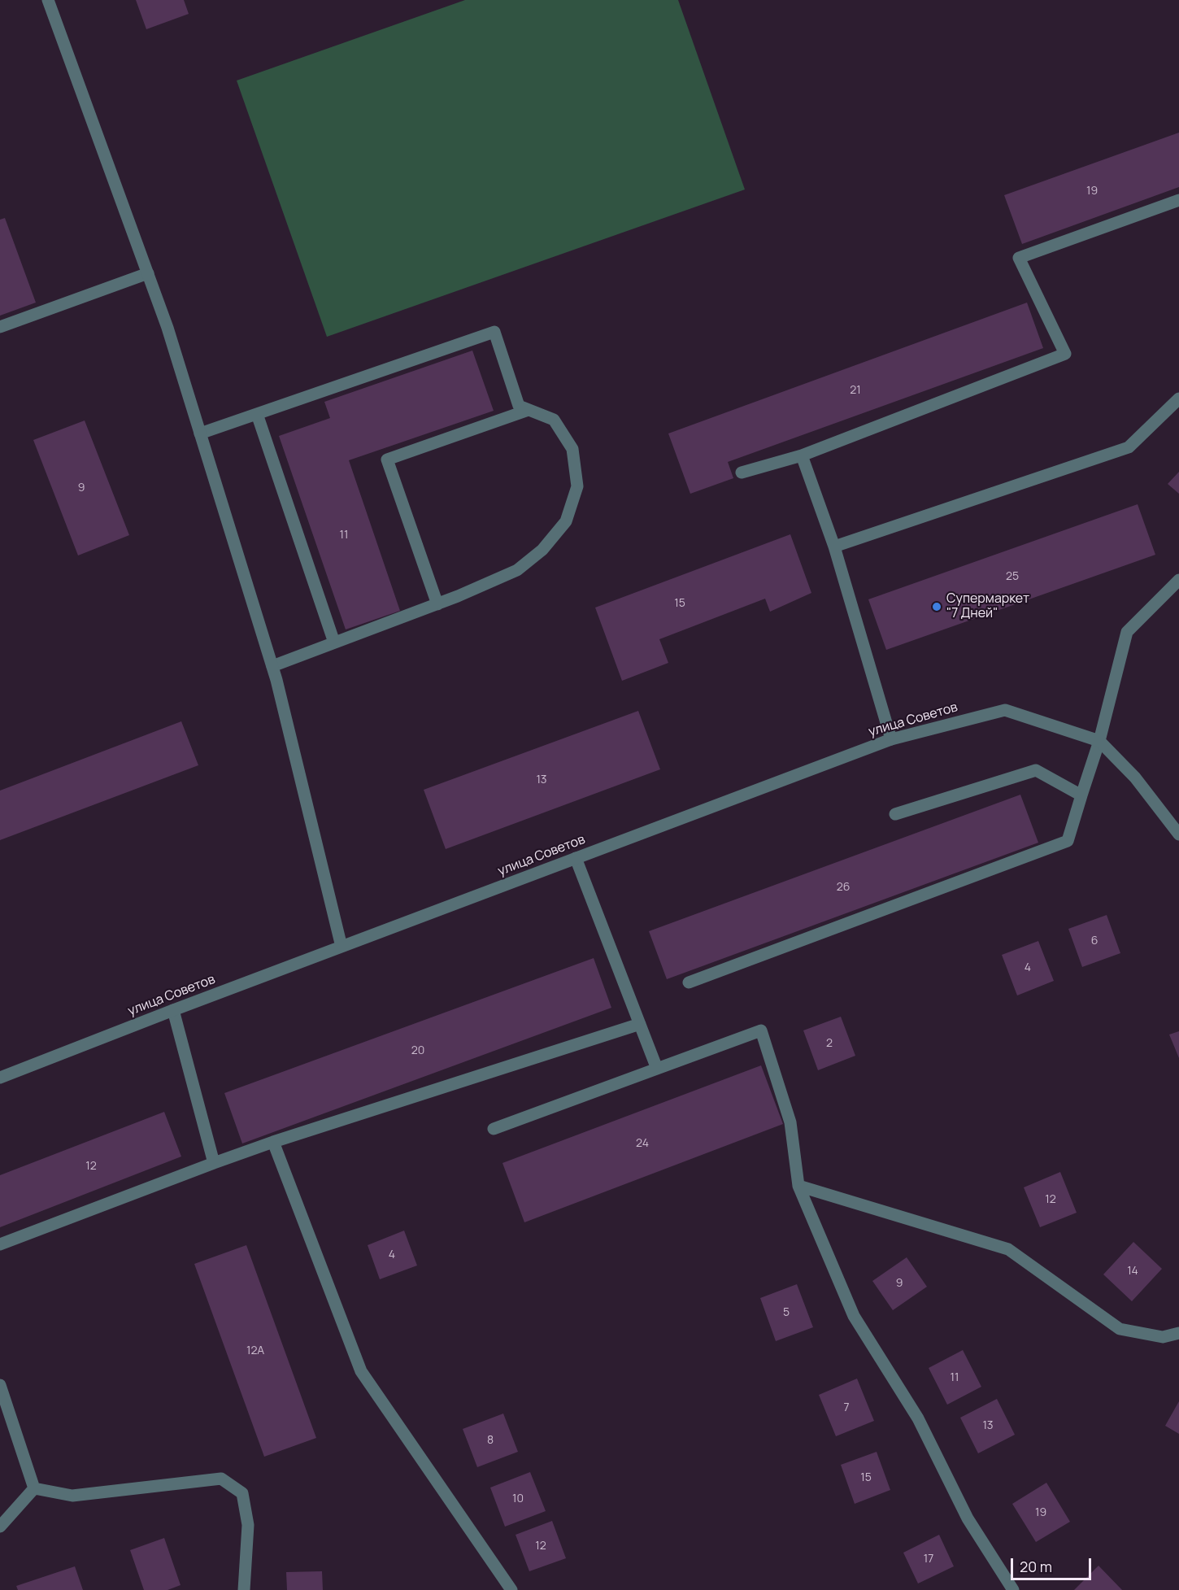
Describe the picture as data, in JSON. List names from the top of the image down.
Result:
{
  "streets": {
    "street": ["улица Советов"]
  },
  "places": ["Супермаркет \"7 Дней\""],
  "house_numbers": [
    "19",
    "21",
    "9",
    "11",
    "25",
    "15",
    "13",
    "26",
    "6",
    "4",
    "2",
    "20",
    "24",
    "12",
    "12",
    "4",
    "14",
    "9",
    "5",
    "12А",
    "11",
    "7",
    "13",
    "8",
    "15",
    "10",
    "19",
    "12",
    "17"
  ],
  "scale_bar": "20 m"
}
